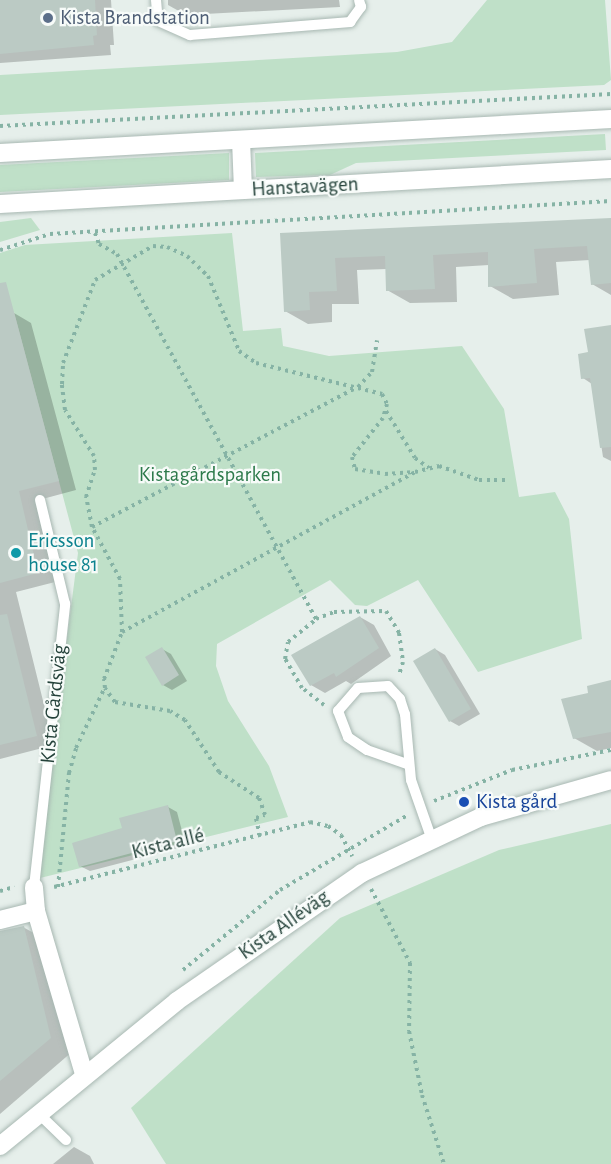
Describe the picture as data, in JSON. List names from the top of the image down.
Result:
{
  "streets": {
    "main road": ["Hanstavägen", "Kista Gårdsväg", "Kista Alléväg"],
    "path": ["Kista allé"]
  },
  "crossings": [
    ["Kista Gårdsväg", "Kista allé"],
    ["Kista Gårdsväg", "Kista Alléväg"]
  ],
  "parks": ["Kistagårdsparken"],
  "places": ["Kista Brandstation", "Ericsson house 81", "Kista gård"]
}
